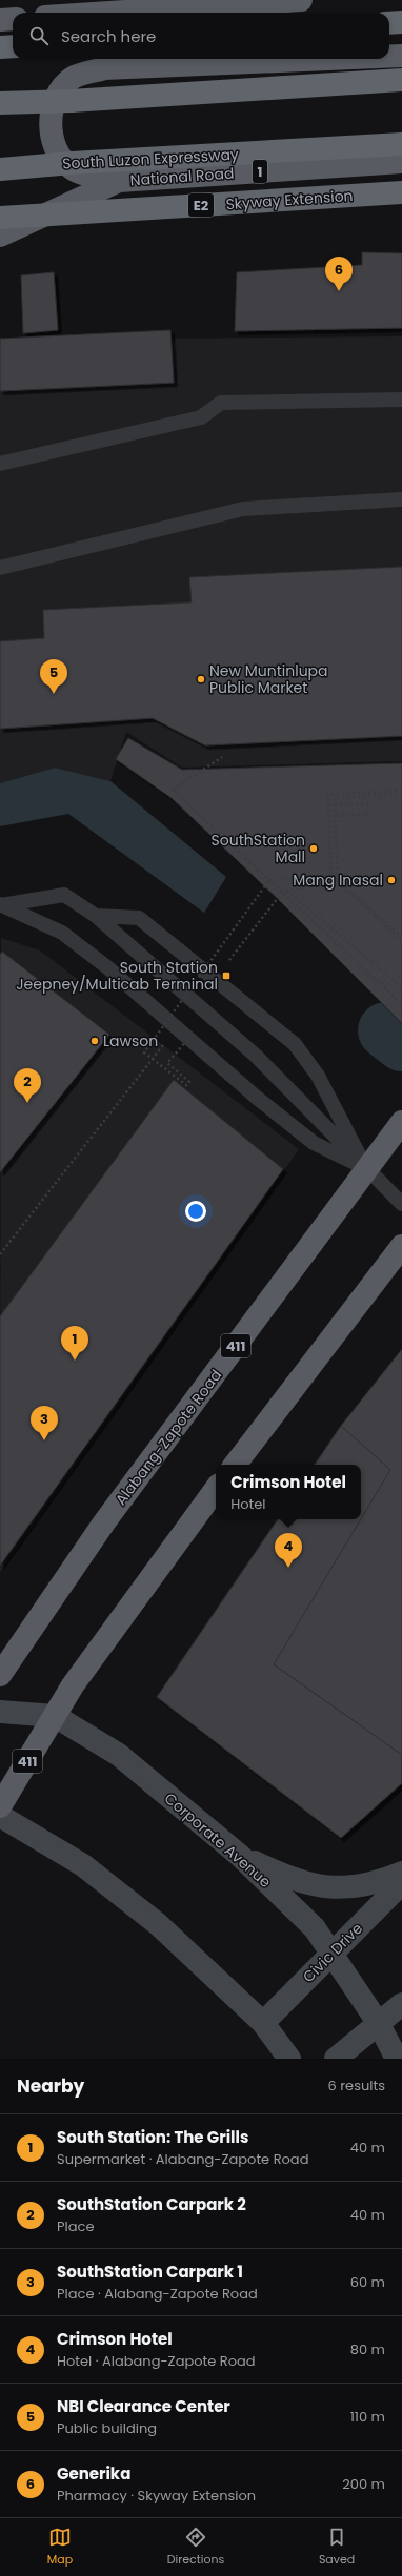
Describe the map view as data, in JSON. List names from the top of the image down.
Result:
{
  "streets": {
    "highway": [
      "South Luzon Expressway",
      "1",
      "National Road",
      "Skyway Extension",
      "E2",
      "411",
      "Alabang-Zapote Road"
    ],
    "main road": ["Corporate Avenue", "Civic Drive"]
  },
  "crossings": [
    ["411", "Corporate Avenue"],
    ["Corporate Avenue", "Civic Drive"]
  ],
  "places": {
    "other": [
      "New Muntinlupa Public Market",
      "SouthStation Mall",
      "Mang Inasal",
      "Lawson"
    ],
    "transit": ["South Station Jeepney/Multicab Terminal"]
  },
  "page": {
    "search": "Search here",
    "pins": [
      "6",
      "5",
      "2",
      "1",
      "3",
      "4"
    ],
    "popup": ["Crimson Hotel", "Hotel"],
    "heading": ["Nearby", "6 results"],
    "list": [
      {
        "mark": "1",
        "name": "South Station: The Grills",
        "note": "Supermarket · Alabang-Zapote Road",
        "value": "40 m"
      },
      {
        "mark": "2",
        "name": "SouthStation Carpark 2",
        "note": "Place",
        "value": "40 m"
      },
      {
        "mark": "3",
        "name": "SouthStation Carpark 1",
        "note": "Place · Alabang-Zapote Road",
        "value": "60 m"
      },
      {
        "mark": "4",
        "name": "Crimson Hotel",
        "note": "Hotel · Alabang-Zapote Road",
        "value": "80 m"
      },
      {
        "mark": "5",
        "name": "NBI Clearance Center",
        "note": "Public building",
        "value": "110 m"
      },
      {
        "mark": "6",
        "name": "Generika",
        "note": "Pharmacy · Skyway Extension",
        "value": "200 m"
      }
    ],
    "nav": ["Map", "Directions", "Saved"]
  }
}
